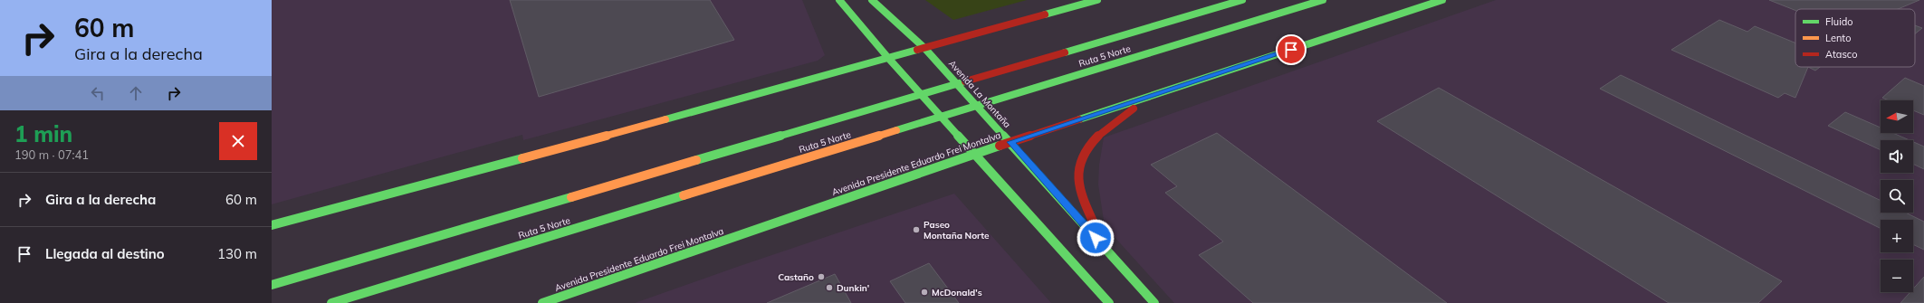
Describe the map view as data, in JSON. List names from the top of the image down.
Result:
{
  "streets": {
    "main road": ["Ruta 5 Norte", "Avenida La Montaña", "Avenida Presidente Eduardo Frei Montalva"]
  },
  "crossings": [
    ["Avenida La Montaña", "Avenida Presidente Eduardo Frei Montalva"]
  ],
  "places": [
    "Paseo Montaña Norte",
    "Castaño",
    "Dunkin'",
    "McDonald's"
  ],
  "legend": ["Fluido", "Lento", "Atasco"],
  "north": "left",
  "page": {
    "turn": ["60 m", "Gira a la derecha"],
    "map_buttons": ["+", "−"],
    "heading": ["1 min", "190 m · 07:41"],
    "list": [
      {
        "name": "Gira a la derecha",
        "value": "60 m"
      },
      {
        "name": "Llegada al destino",
        "value": "130 m"
      }
    ]
  }
}
